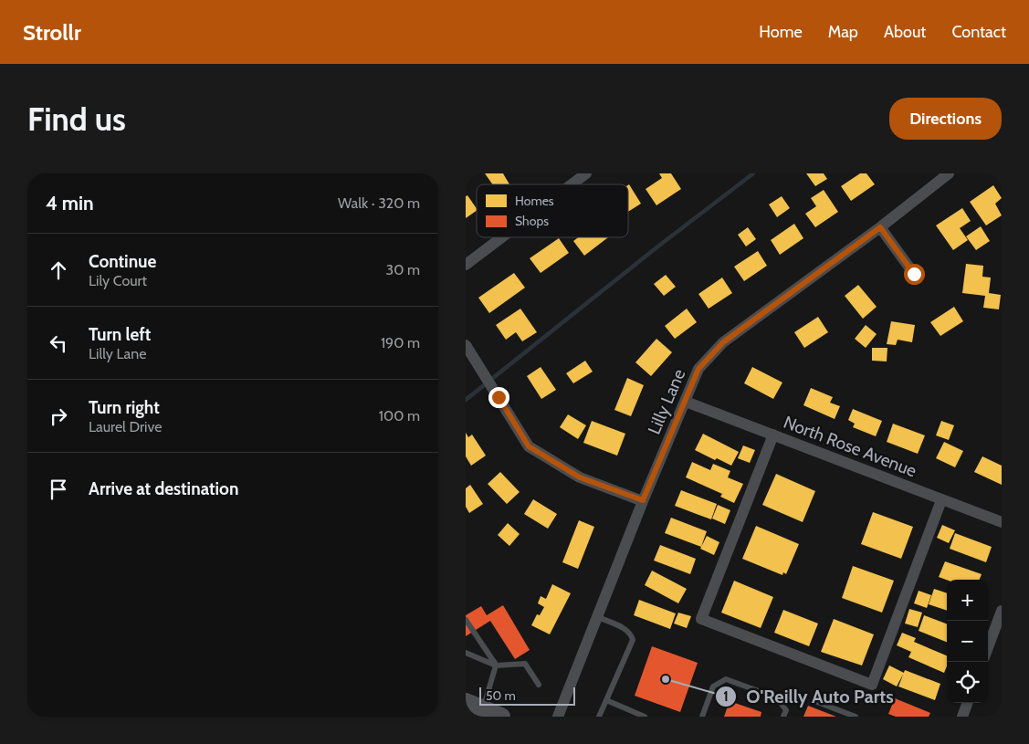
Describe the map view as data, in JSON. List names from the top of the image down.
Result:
{
  "streets": {
    "street": ["Lilly Lane", "North Rose Avenue"]
  },
  "crossings": [
    ["Lilly Lane", "North Rose Avenue"]
  ],
  "places": ["O'Reilly Auto Parts"],
  "legend": ["Homes", "Shops"],
  "scale_bar": "50 m",
  "page": {
    "header": "Strollr",
    "nav": [
      "Home",
      "Map",
      "About",
      "Contact"
    ],
    "buttons": "Directions",
    "title": "Find us",
    "heading": ["4 min", "Walk · 320 m"],
    "list": [
      ["Continue", "Lily Court", "30 m"],
      ["Turn left", "Lilly Lane", "190 m"],
      ["Turn right", "Laurel Drive", "100 m"],
      "Arrive at destination"
    ],
    "map_buttons": ["+", "−"],
    "scale": "50 m"
  }
}
